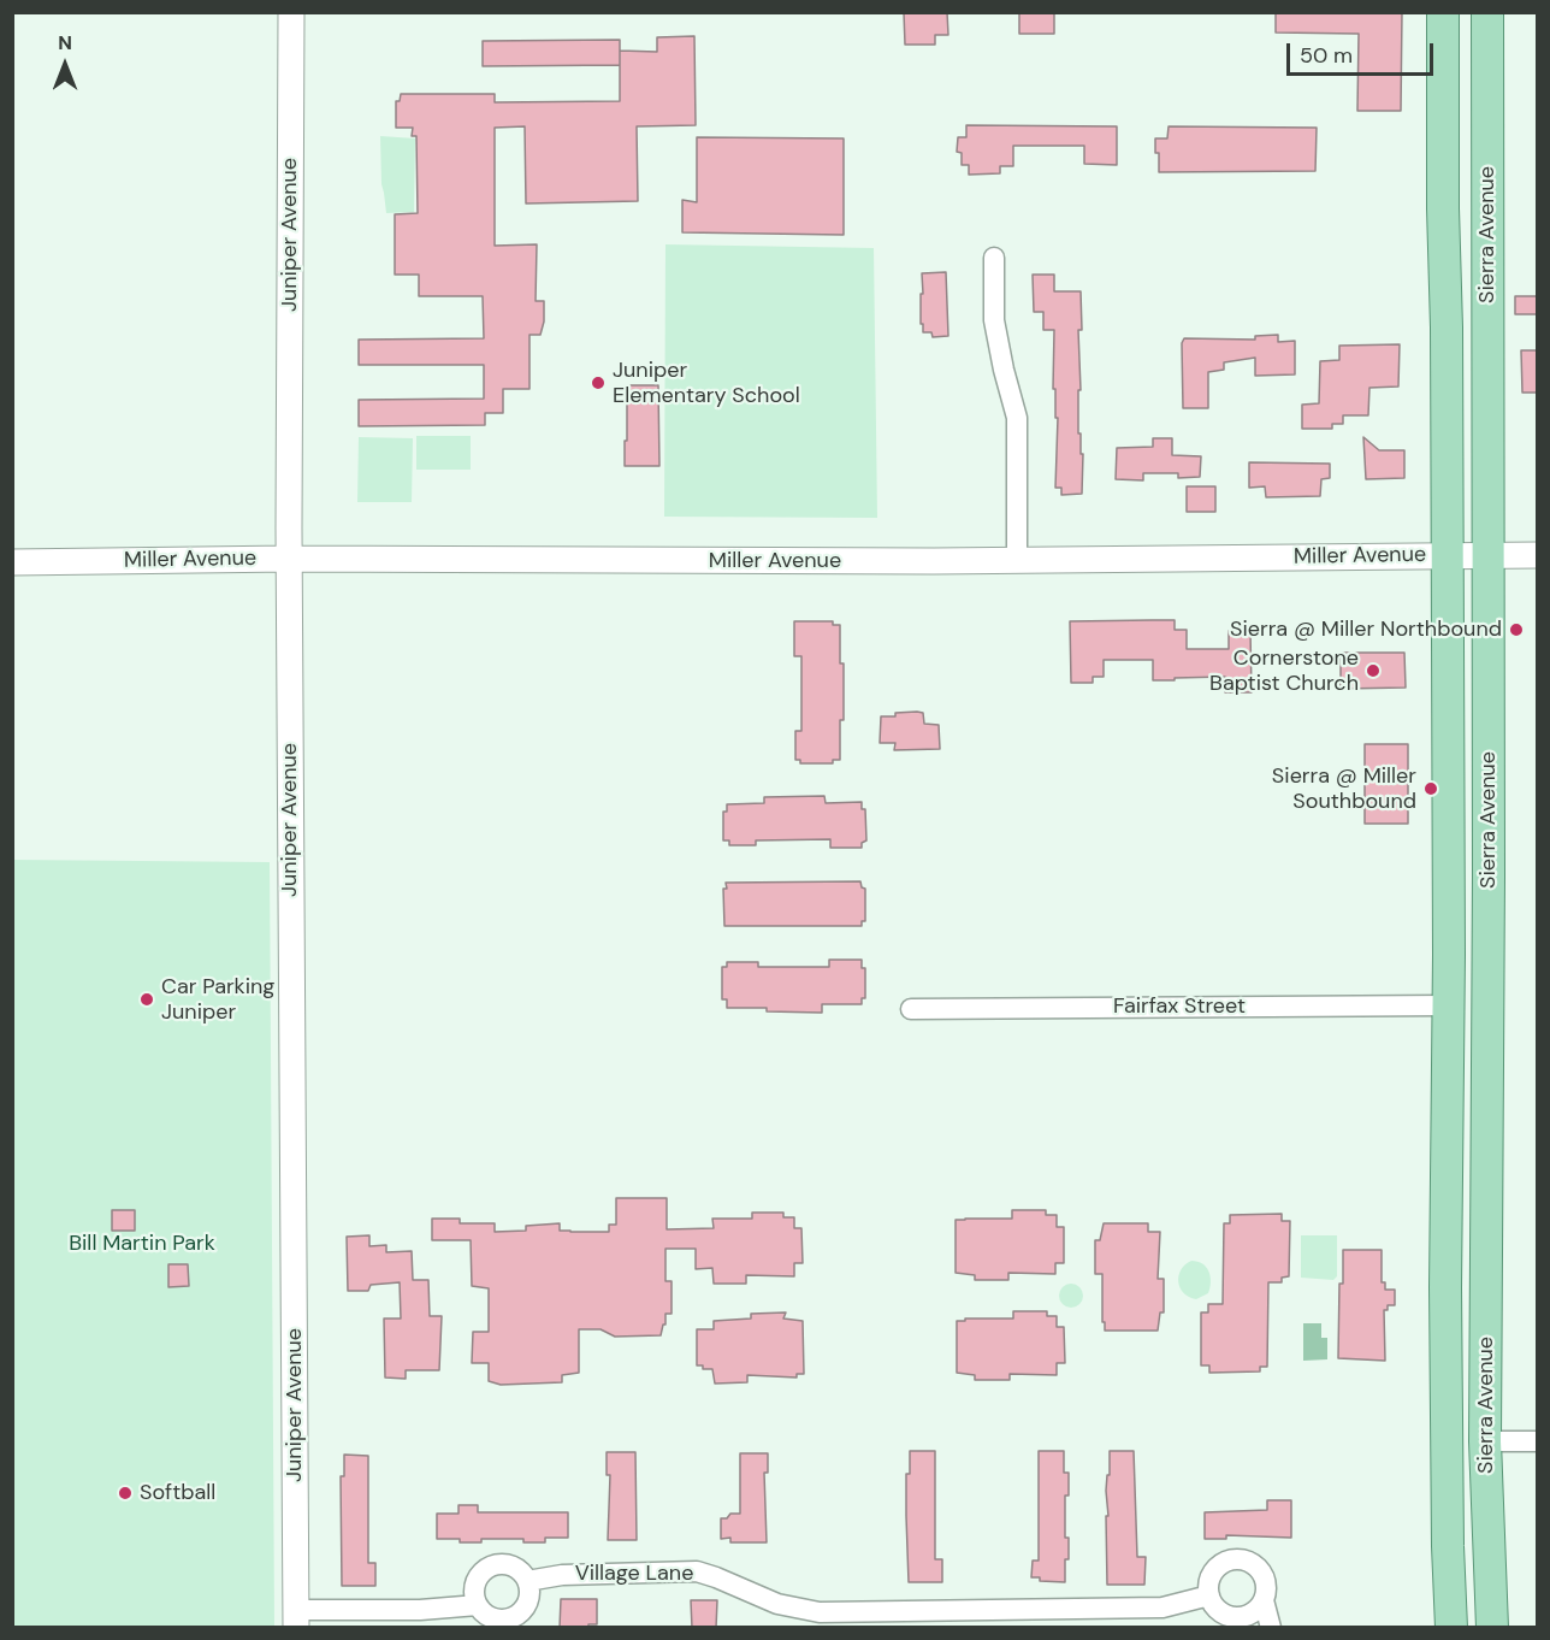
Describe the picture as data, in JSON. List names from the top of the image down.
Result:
{
  "streets": {
    "main road": ["Sierra Avenue"],
    "street": [
      "Juniper Avenue",
      "Miller Avenue",
      "Fairfax Street",
      "Village Lane"
    ]
  },
  "crossings": [
    ["Juniper Avenue", "Miller Avenue"],
    ["Sierra Avenue", "Miller Avenue"],
    ["Sierra Avenue", "Fairfax Street"]
  ],
  "parks": ["Bill Martin Park"],
  "places": [
    "Juniper Elementary School",
    "Sierra @ Miller Northbound",
    "Cornerstone Baptist Church",
    "Sierra @ Miller Southbound",
    "Car Parking Juniper",
    "Softball"
  ],
  "scale_bar": "50 m",
  "north": "top"
}
